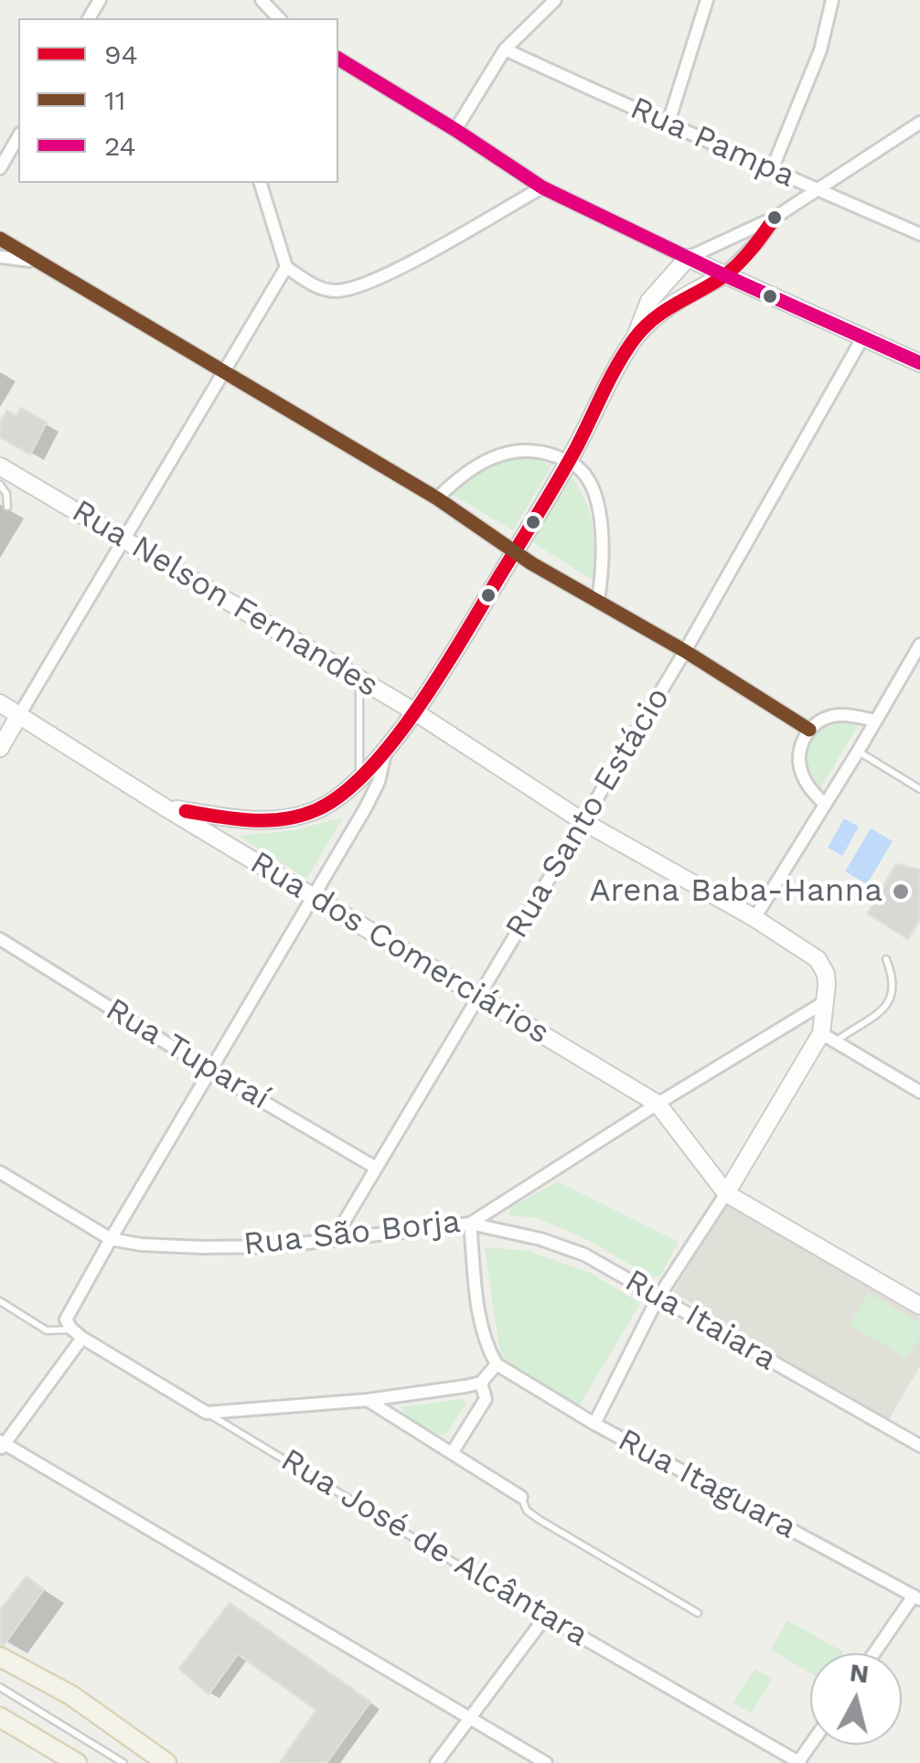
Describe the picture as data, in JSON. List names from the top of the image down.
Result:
{
  "streets": {
    "street": [
      "Rua Pampa",
      "Rua Nelson Fernandes",
      "Rua Santo Estácio",
      "Rua dos Comerciários",
      "Rua Tuparaí",
      "Rua São Borja",
      "Rua Itaiara",
      "Rua Itaguara",
      "Rua José de Alcântara"
    ]
  },
  "crossings": [
    ["Rua Nelson Fernandes", "Rua Santo Estácio"],
    ["Rua Nelson Fernandes", "Rua São Borja"],
    ["Rua Santo Estácio", "Rua dos Comerciários"],
    ["Rua Santo Estácio", "Rua Tuparaí"],
    ["Rua Santo Estácio", "Rua São Borja"],
    ["Rua dos Comerciários", "Rua São Borja"],
    ["Rua São Borja", "Rua Itaiara"]
  ],
  "places": ["Arena Baba-Hanna"],
  "lines": ["transit line 24", "transit line 94", "transit line 11"],
  "legend": ["94", "11", "24"],
  "north": "top"
}
